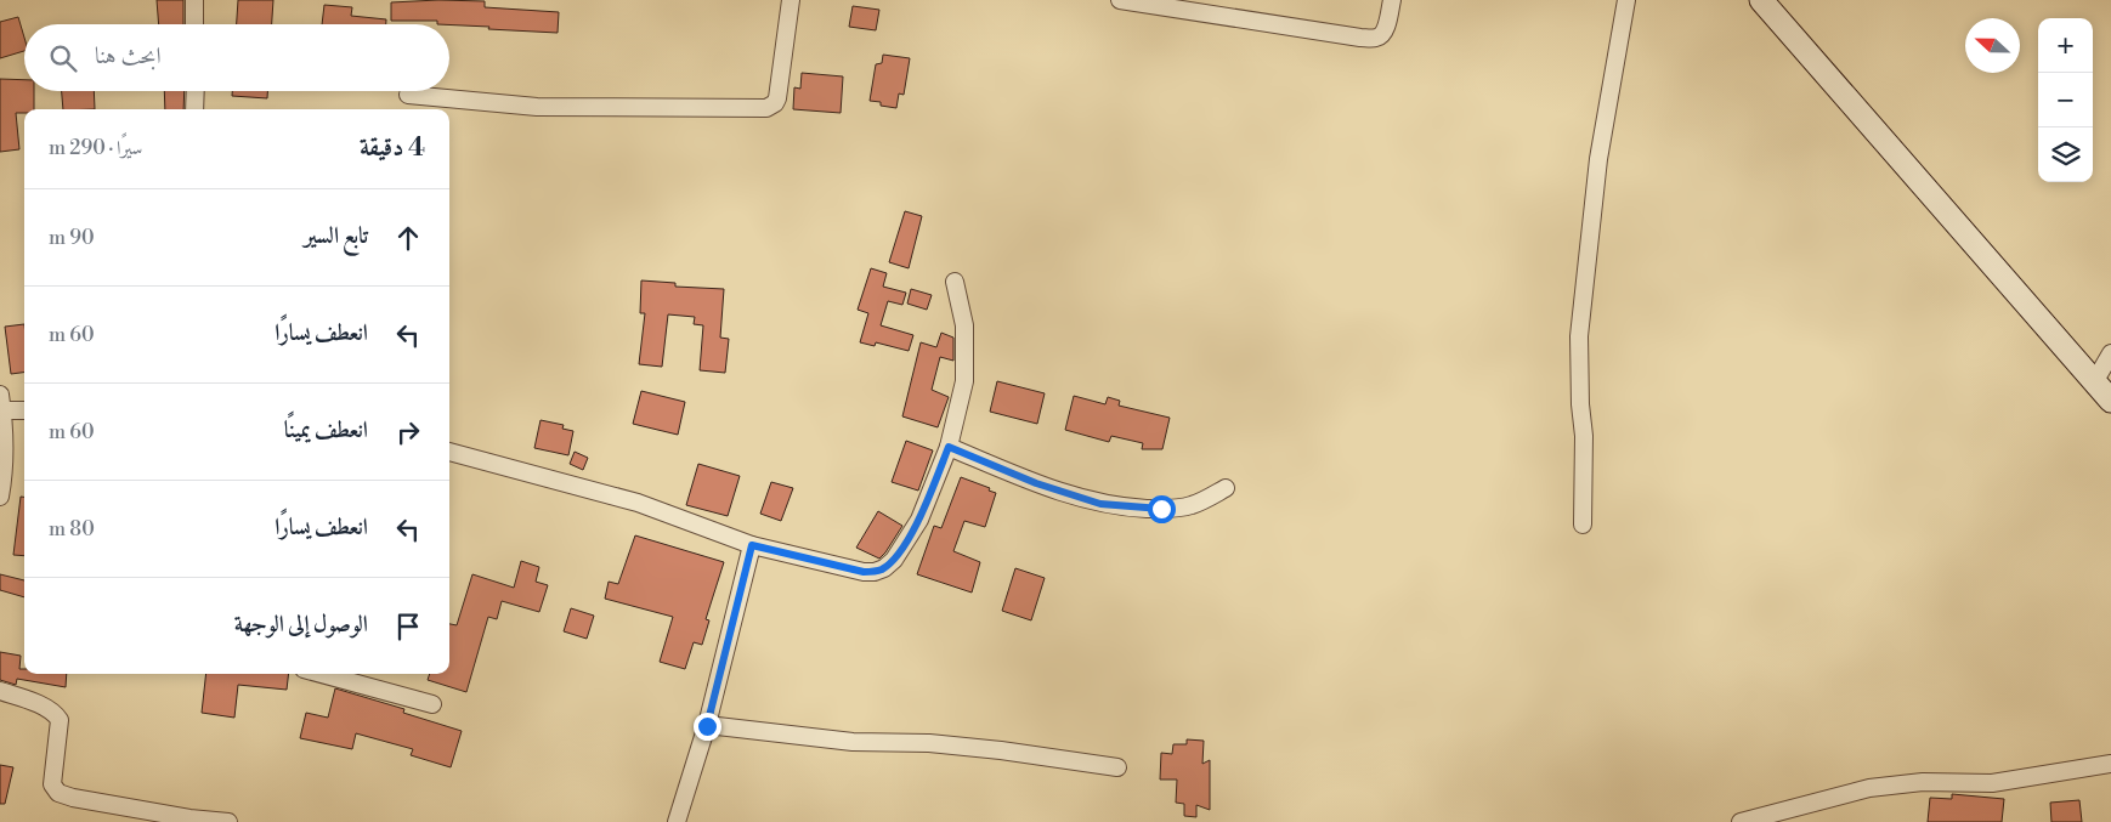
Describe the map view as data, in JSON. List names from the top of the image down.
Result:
{
  "north": "left",
  "page": {
    "map_buttons": ["+", "−"],
    "search": "ابحث هنا",
    "heading": ["4 دقيقة", "سيرًا · 290 m"],
    "list": [
      ["تابع السير", "90 m"],
      ["انعطف يسارًا", "60 m"],
      ["انعطف يمينًا", "60 m"],
      ["انعطف يسارًا", "80 m"],
      "الوصول إلى الوجهة"
    ]
  }
}
